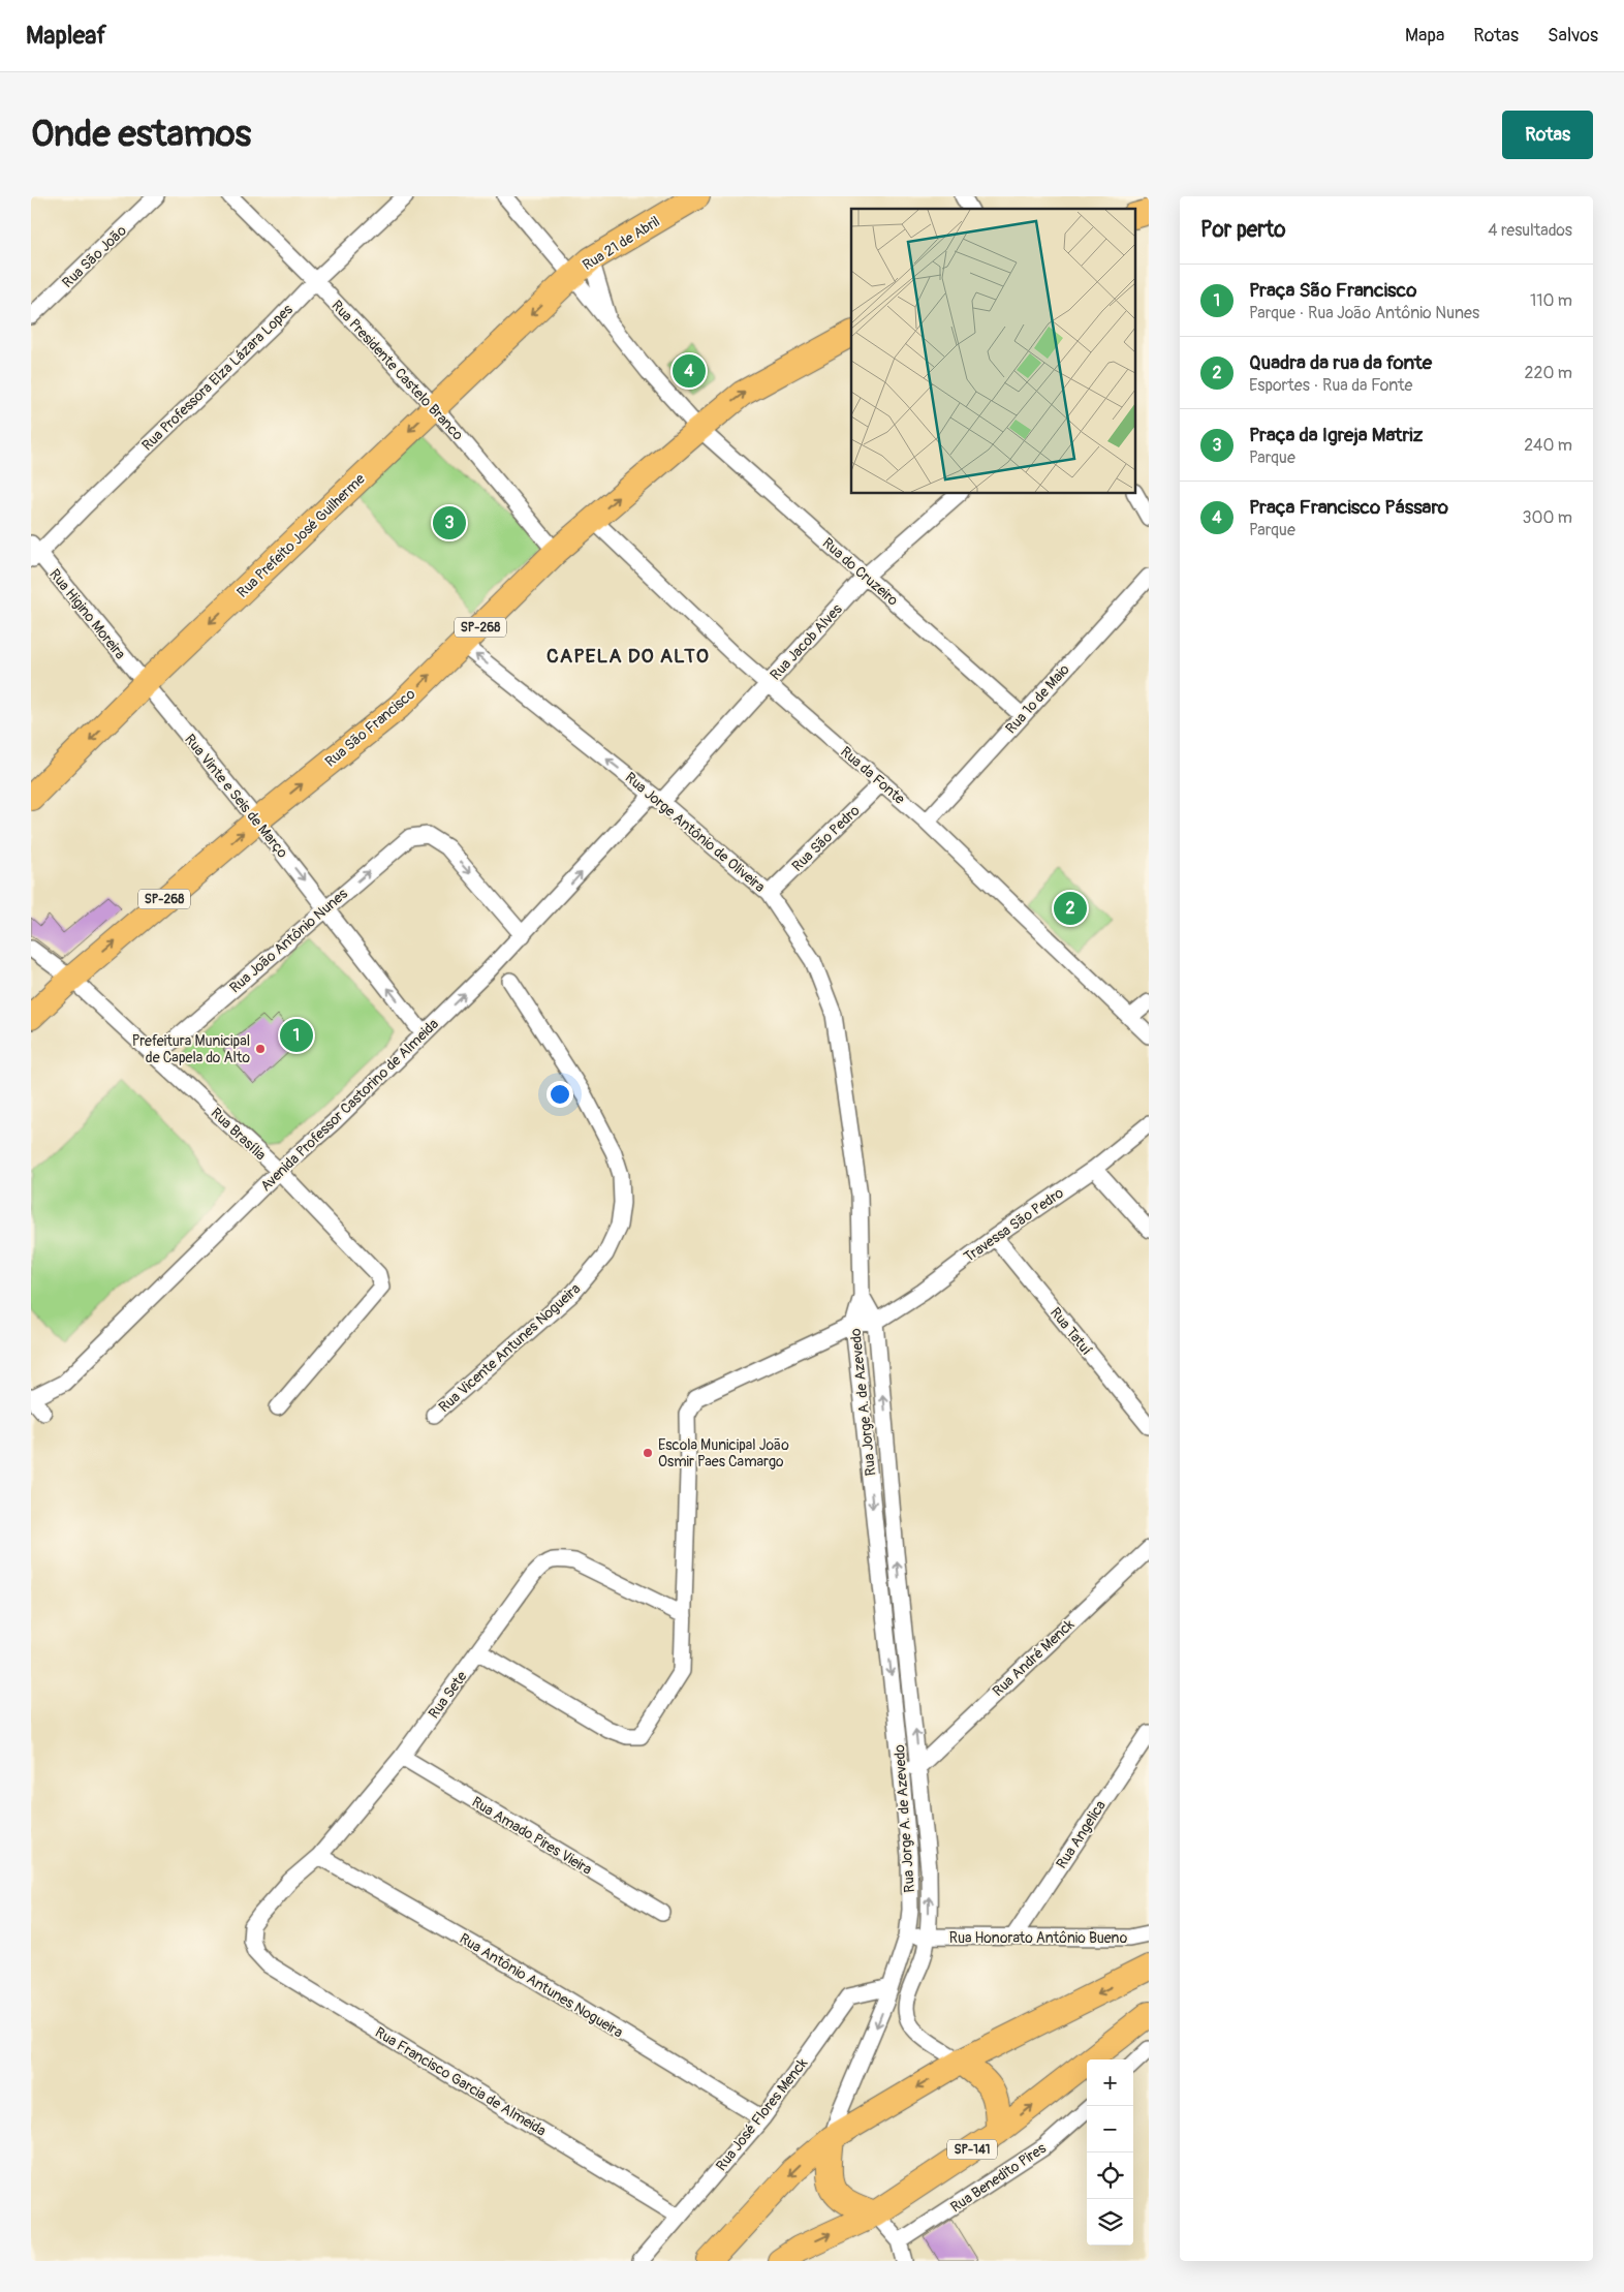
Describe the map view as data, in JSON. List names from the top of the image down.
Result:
{
  "streets": {
    "main road": [
      "Rua 21 de Abril",
      "Rua Prefeito José Guilherme",
      "SP-268",
      "Rua São Francisco",
      "SP-141"
    ],
    "street": [
      "Rua São João",
      "Rua Presidente Castelo Branco",
      "Rua Professora Elza Lázara Lopes",
      "Rua do Cruzeiro",
      "Rua Higino Moreira",
      "Rua Jacob Alves",
      "Rua 1º de Maio",
      "Rua da Fonte",
      "Rua Vinte e Seis de Março",
      "Rua Jorge Antônio de Oliveira",
      "Rua São Pedro",
      "Rua João Antônio Nunes",
      "Avenida Professor Castorino de Almeida",
      "Rua Brasília",
      "Travessa São Pedro",
      "Rua Tatuí",
      "Rua Vicente Antunes Nogueira",
      "Rua Jorge A. de Azevedo",
      "Rua André Menck",
      "Rua Sete",
      "Rua Angelica",
      "Rua Amado Pires Vieira",
      "Rua Honorato Antônio Bueno",
      "Rua Antônio Antunes Nogueira",
      "Rua Francisco Garcia de Almeida",
      "Rua José Flores Menck",
      "Rua Benedito Pires"
    ]
  },
  "crossings": [
    ["Rua 21 de Abril", "Rua Prefeito José Guilherme"],
    ["Rua 21 de Abril", "Rua do Cruzeiro"],
    ["Rua Presidente Castelo Branco", "Rua Professora Elza Lázara Lopes"],
    ["Rua Presidente Castelo Branco", "Rua Prefeito José Guilherme"],
    ["Rua Presidente Castelo Branco", "Rua São Francisco"],
    ["Rua Professora Elza Lázara Lopes", "Rua Higino Moreira"],
    ["Rua Prefeito José Guilherme", "Rua do Cruzeiro"],
    ["Rua Prefeito José Guilherme", "Rua Higino Moreira"],
    ["Rua Prefeito José Guilherme", "Rua Vinte e Seis de Março"],
    ["Rua do Cruzeiro", "SP-268"],
    ["Rua do Cruzeiro", "Rua Jacob Alves"],
    ["Rua do Cruzeiro", "Rua 1º de Maio"],
    ["Rua do Cruzeiro", "Rua São Francisco"],
    ["Rua Higino Moreira", "Rua Vinte e Seis de Março"],
    ["SP-268", "Rua São Francisco"],
    ["Rua Jacob Alves", "Rua da Fonte"],
    ["Rua Jacob Alves", "Rua Jorge Antônio de Oliveira"],
    ["Rua Jacob Alves", "Avenida Professor Castorino de Almeida"],
    ["Rua 1º de Maio", "Rua da Fonte"],
    ["Rua São Francisco", "Rua da Fonte"],
    ["Rua São Francisco", "Rua Vinte e Seis de Março"],
    ["Rua São Francisco", "Rua Jorge Antônio de Oliveira"],
    ["Rua São Francisco", "Rua Brasília"],
    ["Rua da Fonte", "Rua São Pedro"],
    ["Rua Vinte e Seis de Março", "Rua João Antônio Nunes"],
    ["Rua Jorge Antônio de Oliveira", "Rua São Pedro"],
    ["Rua Jorge Antônio de Oliveira", "Avenida Professor Castorino de Almeida"],
    ["Rua Jorge Antônio de Oliveira", "Rua Jorge A. de Azevedo"],
    ["Rua João Antônio Nunes", "Avenida Professor Castorino de Almeida"],
    ["Rua João Antônio Nunes", "Rua Brasília"],
    ["Avenida Professor Castorino de Almeida", "Rua Brasília"],
    ["Travessa São Pedro", "Rua Tatuí"],
    ["Travessa São Pedro", "Rua Jorge A. de Azevedo"],
    ["Rua Jorge A. de Azevedo", "Rua André Menck"],
    ["Rua Jorge A. de Azevedo", "Rua Honorato Antônio Bueno"],
    ["Rua Jorge A. de Azevedo", "Rua José Flores Menck"],
    ["Rua Sete", "Rua Amado Pires Vieira"],
    ["Rua Sete", "Rua Antônio Antunes Nogueira"],
    ["Rua Sete", "Rua Francisco Garcia de Almeida"],
    ["Rua Angelica", "Rua Honorato Antônio Bueno"],
    ["Rua Antônio Antunes Nogueira", "Rua José Flores Menck"],
    ["Rua Francisco Garcia de Almeida", "Rua José Flores Menck"]
  ],
  "one_way": [
    "Rua Prefeito José Guilherme",
    "Rua São Francisco",
    "Rua Vinte e Seis de Março",
    "Avenida Professor Castorino de Almeida"
  ],
  "districts": ["CAPELA DO ALTO"],
  "places": ["Prefeitura Municipal de Capela do Alto", "Escola Municipal João Osmir Paes Camargo"],
  "page": {
    "header": "Mapleaf",
    "nav": ["Mapa", "Rotas", "Salvos"],
    "buttons": "Rotas",
    "title": "Onde estamos",
    "heading": ["Por perto", "4 resultados"],
    "list": [
      {
        "mark": "1",
        "name": "Praça São Francisco",
        "note": "Parque · Rua João Antônio Nunes",
        "value": "110 m"
      },
      {
        "mark": "2",
        "name": "Quadra da rua da fonte",
        "note": "Esportes · Rua da Fonte",
        "value": "220 m"
      },
      {
        "mark": "3",
        "name": "Praça da Igreja Matriz",
        "note": "Parque",
        "value": "240 m"
      },
      {
        "mark": "4",
        "name": "Praça Francisco Pássaro",
        "note": "Parque",
        "value": "300 m"
      }
    ],
    "pins": [
      "4",
      "3",
      "2",
      "1"
    ],
    "map_buttons": ["+", "−"]
  }
}
